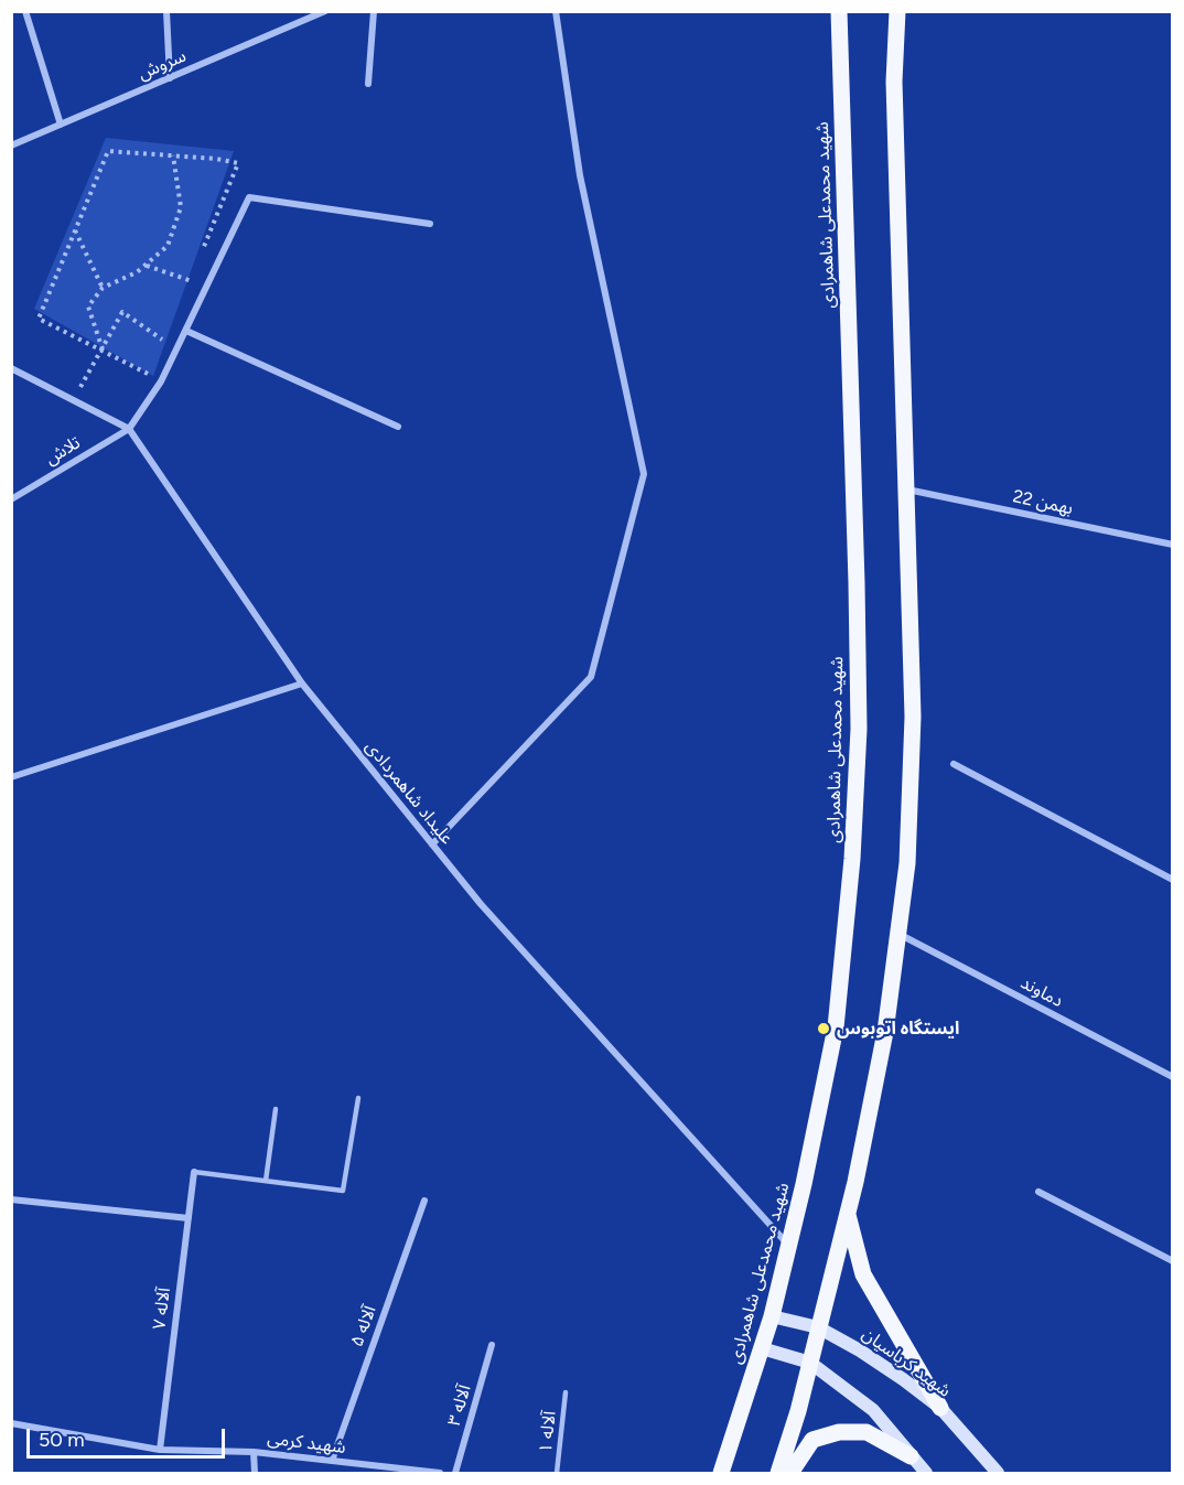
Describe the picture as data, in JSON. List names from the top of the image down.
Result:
{
  "streets": {
    "main road": ["شهید محمدعلی شاهمرادی", "شهید کرباسیان"],
    "street": [
      "سروش",
      "تلاش",
      "22 بهمن",
      "علیداد شاهمردادی",
      "دماوند",
      "آلاله ۷",
      "آلاله ۵",
      "آلاله ۳",
      "شهید کرمی"
    ],
    "lane": ["آلاله ۱"]
  },
  "crossings": [
    ["شهید محمدعلی شاهمرادی", "علیداد شاهمردادی"],
    ["شهید محمدعلی شاهمرادی", "شهید کرباسیان"],
    ["تلاش", "علیداد شاهمردادی"],
    ["آلاله ۷", "شهید کرمی"],
    ["آلاله ۵", "شهید کرمی"]
  ],
  "places": ["ایستگاه اتوبوس"],
  "scale_bar": "50 m"
}
